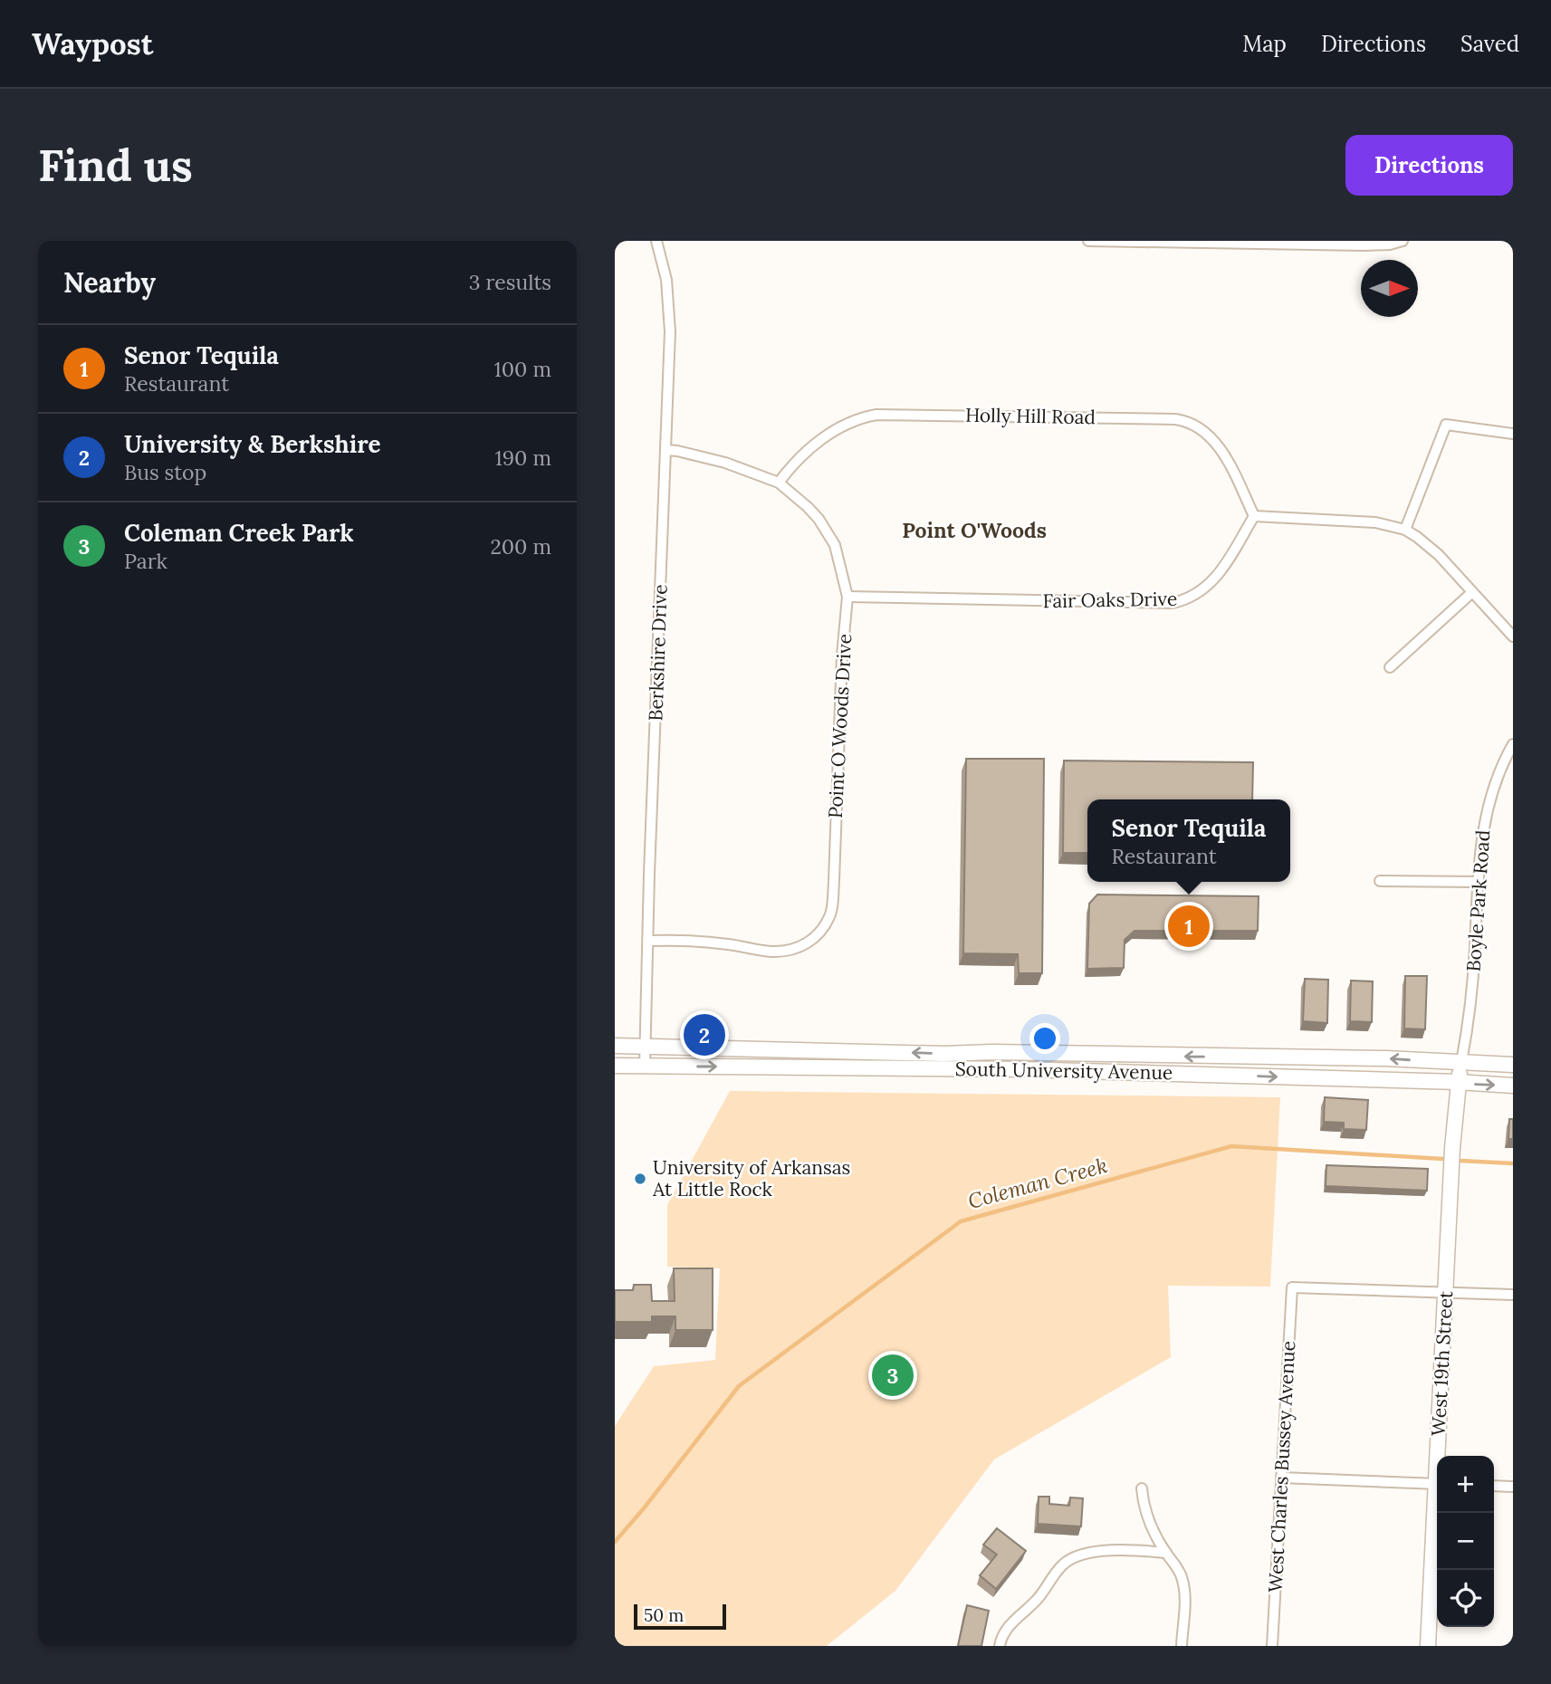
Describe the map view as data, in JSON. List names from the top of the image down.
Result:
{
  "streets": {
    "main road": ["South University Avenue", "West 19th Street"],
    "street": [
      "Holly Hill Road",
      "Fair Oaks Drive",
      "Berkshire Drive",
      "Point O Woods Drive",
      "Boyle Park Road",
      "West Charles Bussey Avenue"
    ]
  },
  "crossings": [
    ["Holly Hill Road", "Fair Oaks Drive"],
    ["Holly Hill Road", "Point O Woods Drive"],
    ["Fair Oaks Drive", "Point O Woods Drive"],
    ["Berkshire Drive", "Point O Woods Drive"],
    ["Berkshire Drive", "South University Avenue"],
    ["Boyle Park Road", "South University Avenue"],
    ["Boyle Park Road", "West 19th Street"],
    ["South University Avenue", "West 19th Street"],
    ["West 19th Street", "West Charles Bussey Avenue"]
  ],
  "districts": ["Point O'Woods"],
  "water": ["Coleman Creek"],
  "places": ["University of Arkansas At Little Rock"],
  "scale_bar": "50 m",
  "north": "right",
  "page": {
    "header": "Waypost",
    "nav": ["Map", "Directions", "Saved"],
    "buttons": "Directions",
    "title": "Find us",
    "heading": ["Nearby", "3 results"],
    "list": [
      {
        "mark": "1",
        "name": "Senor Tequila",
        "note": "Restaurant",
        "value": "100 m"
      },
      {
        "mark": "2",
        "name": "University & Berkshire",
        "note": "Bus stop",
        "value": "190 m"
      },
      {
        "mark": "3",
        "name": "Coleman Creek Park",
        "note": "Park",
        "value": "200 m"
      }
    ],
    "popup": ["Senor Tequila", "Restaurant"],
    "pins": ["1", "2", "3"],
    "map_buttons": ["+", "−"],
    "scale": "50 m"
  }
}
